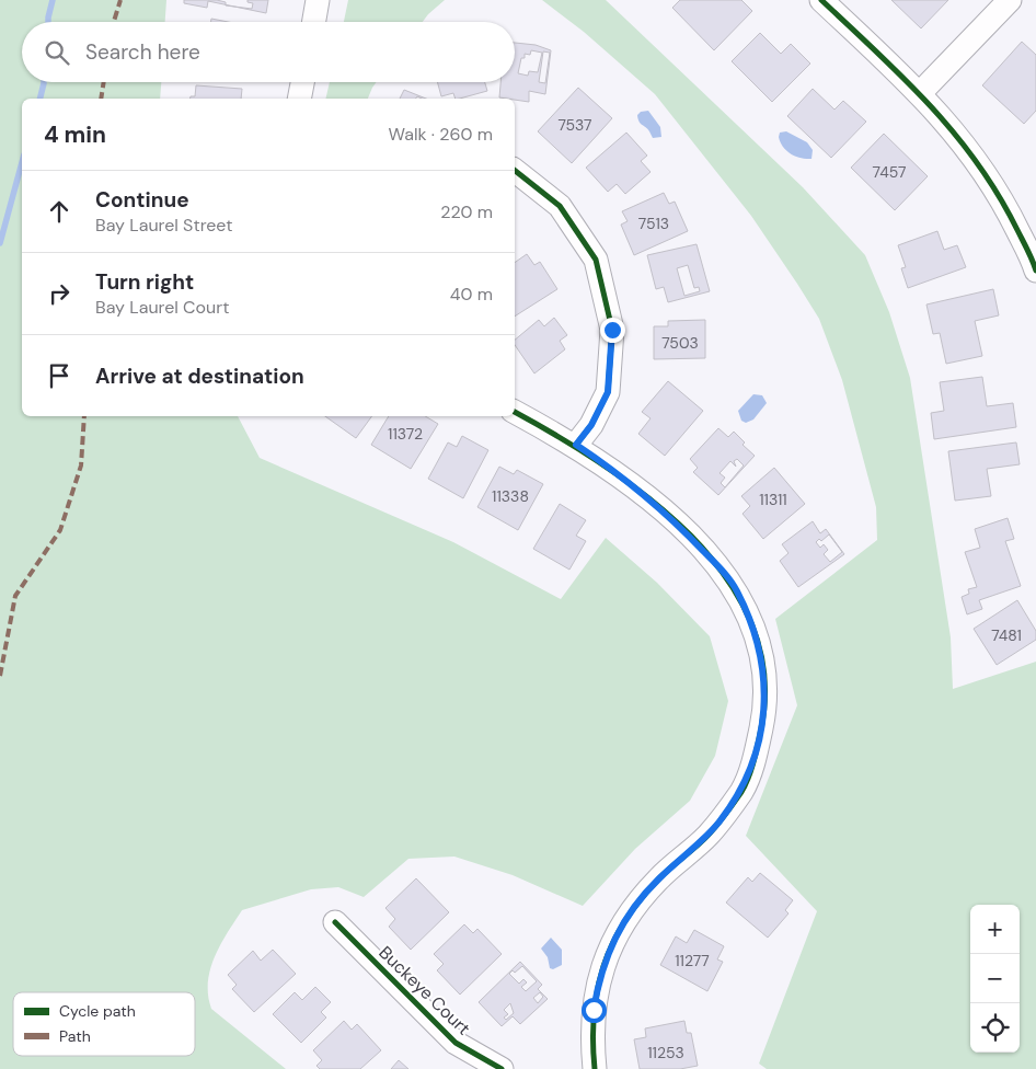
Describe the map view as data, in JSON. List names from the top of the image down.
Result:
{
  "streets": {
    "street": ["Buckeye Court"]
  },
  "house_numbers": [
    "7537",
    "7457",
    "7513",
    "7503",
    "11372",
    "11338",
    "11311",
    "7481",
    "11277",
    "11253"
  ],
  "legend": ["Cycle path", "Path"],
  "page": {
    "search": "Search here",
    "heading": ["4 min", "Walk · 260 m"],
    "list": [
      ["Continue", "Bay Laurel Street", "220 m"],
      ["Turn right", "Bay Laurel Court", "40 m"],
      "Arrive at destination"
    ],
    "map_buttons": ["+", "−"]
  }
}
